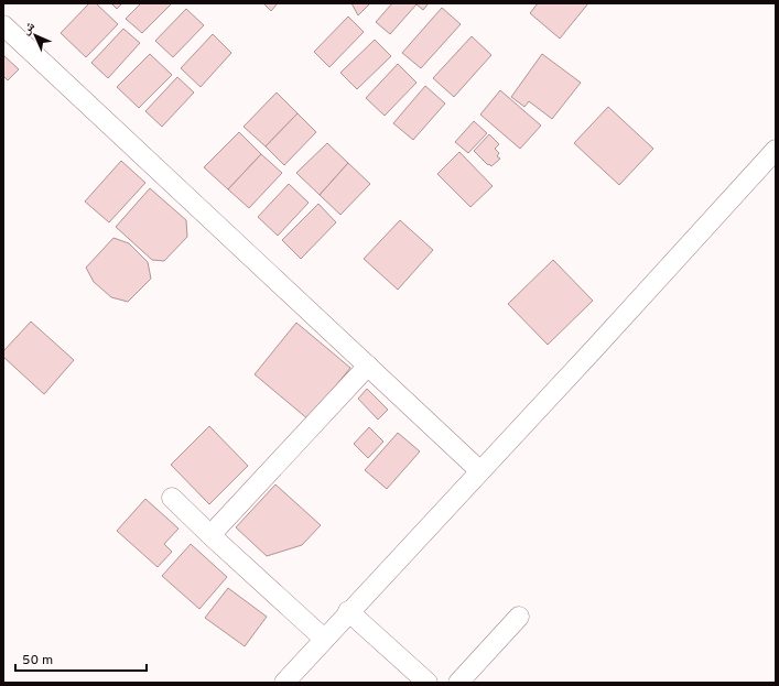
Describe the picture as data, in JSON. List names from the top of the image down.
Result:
{
  "scale_bar": "50 m",
  "north": "top left"
}
